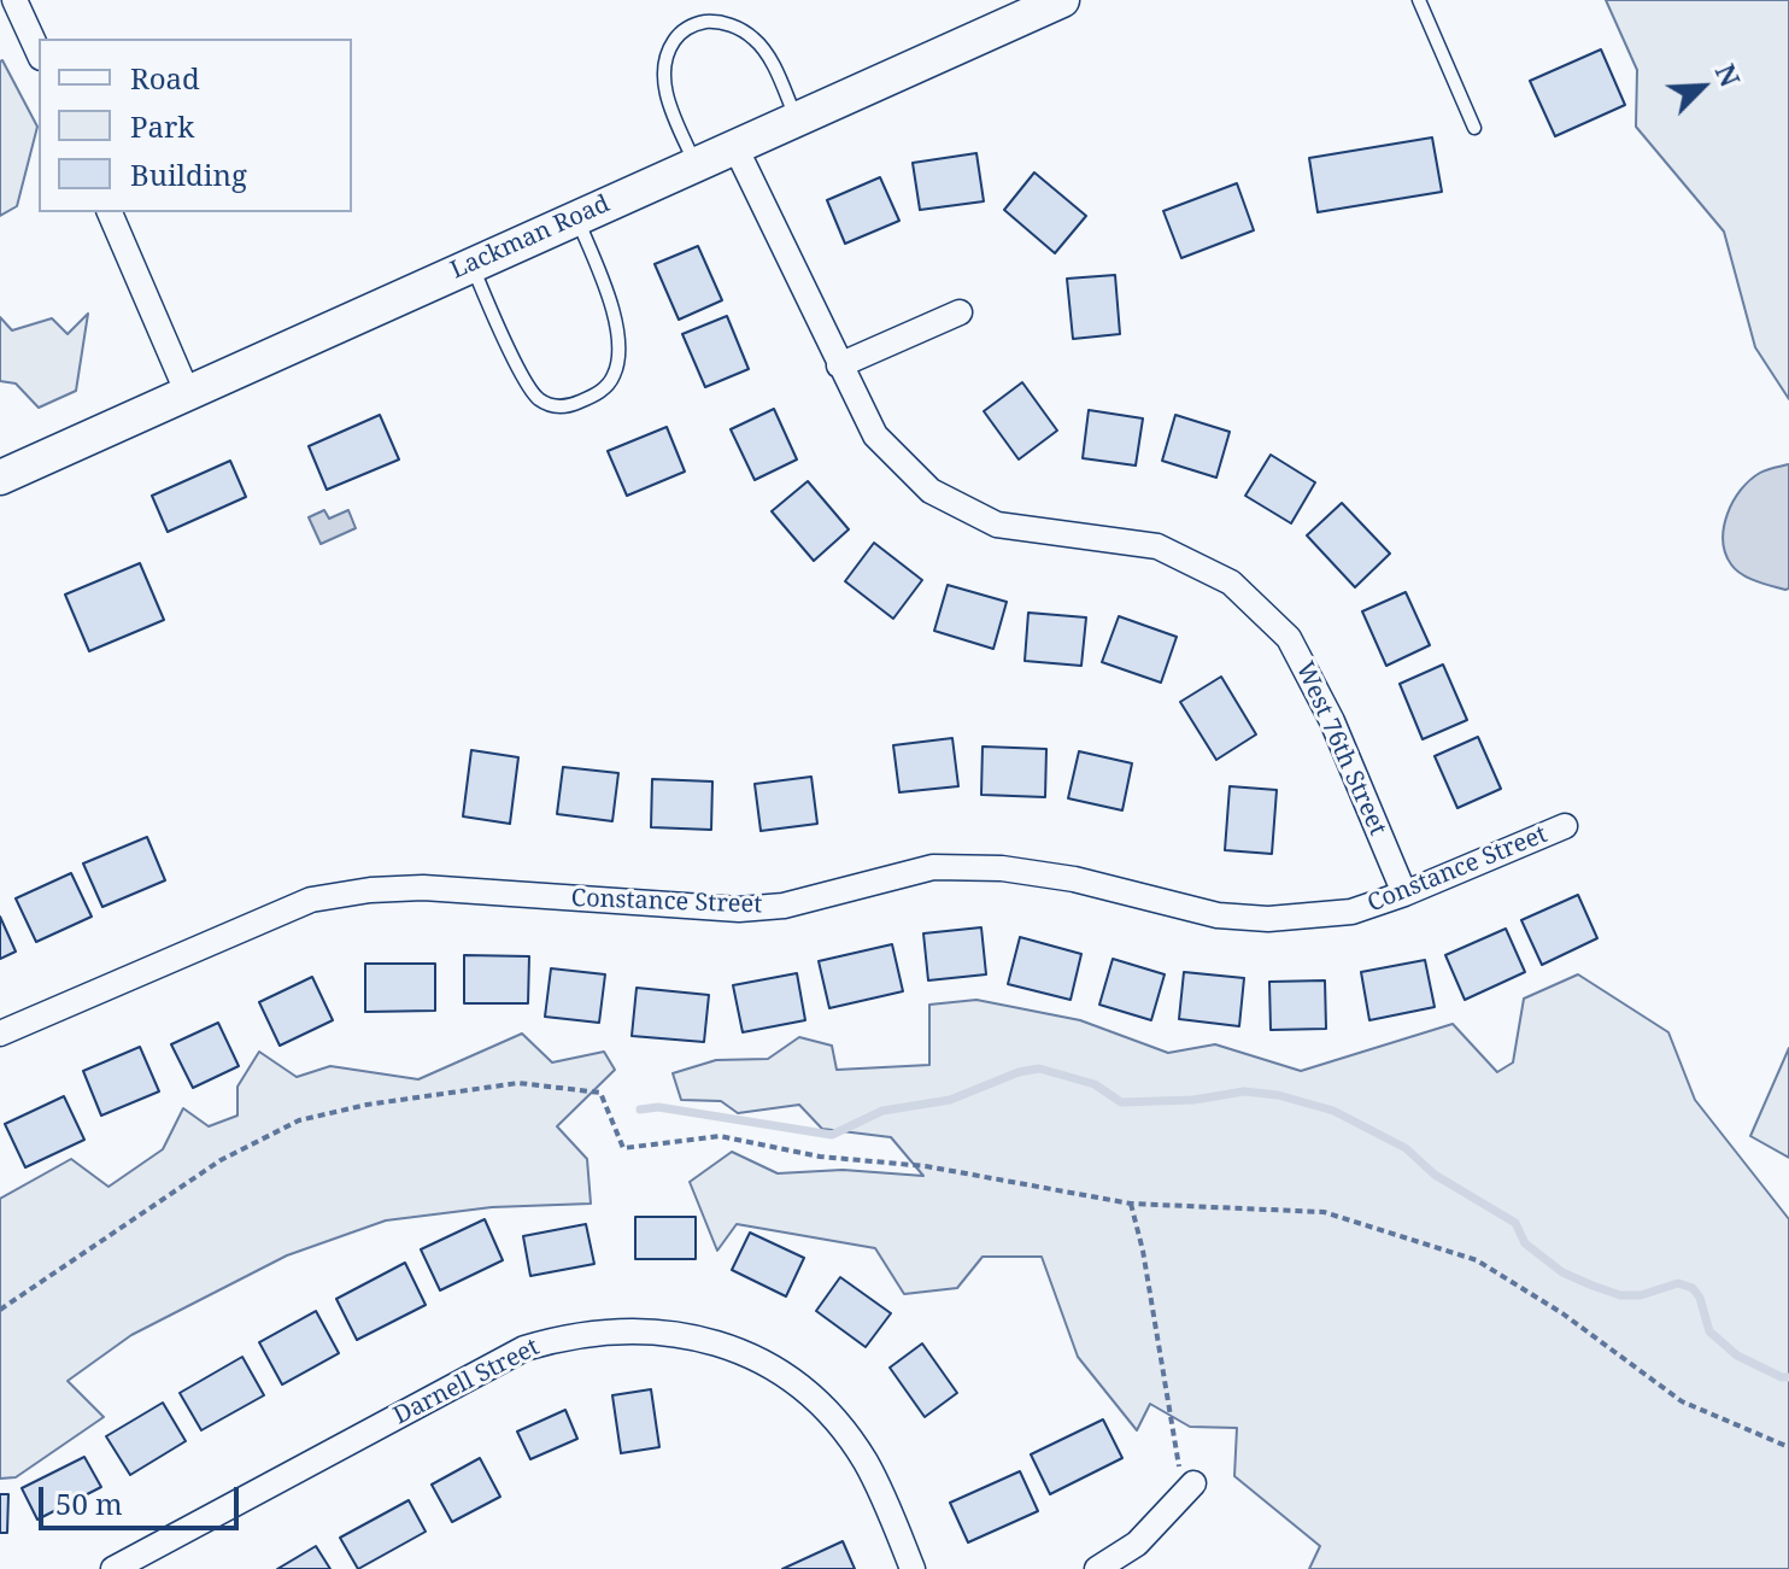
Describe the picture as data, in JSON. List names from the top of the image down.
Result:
{
  "streets": {
    "main road": ["Lackman Road"],
    "street": ["West 76th Street", "Constance Street", "Darnell Street"]
  },
  "crossings": [
    ["Lackman Road", "West 76th Street"],
    ["West 76th Street", "Constance Street"]
  ],
  "legend": ["Road", "Park", "Building"],
  "scale_bar": "50 m",
  "north": "top right"
}
